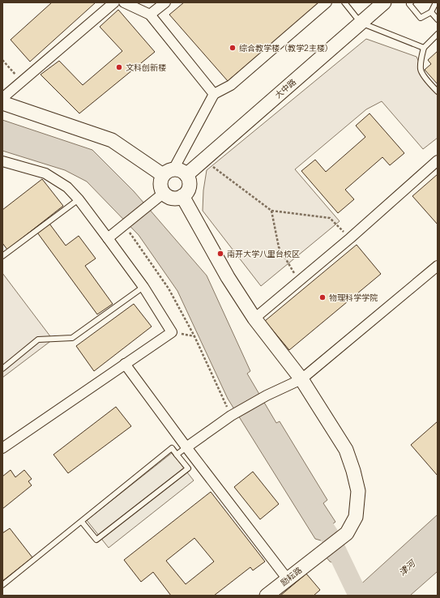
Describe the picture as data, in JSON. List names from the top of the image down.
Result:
{
  "streets": {
    "street": ["大中路", "励耘路"]
  },
  "crossings": [
    ["大中路", "励耘路"]
  ],
  "water": ["津河"],
  "places": [
    "综合教学楼（教学2主楼）",
    "文科创新楼",
    "南开大学八里台校区",
    "物理科学学院"
  ]
}
